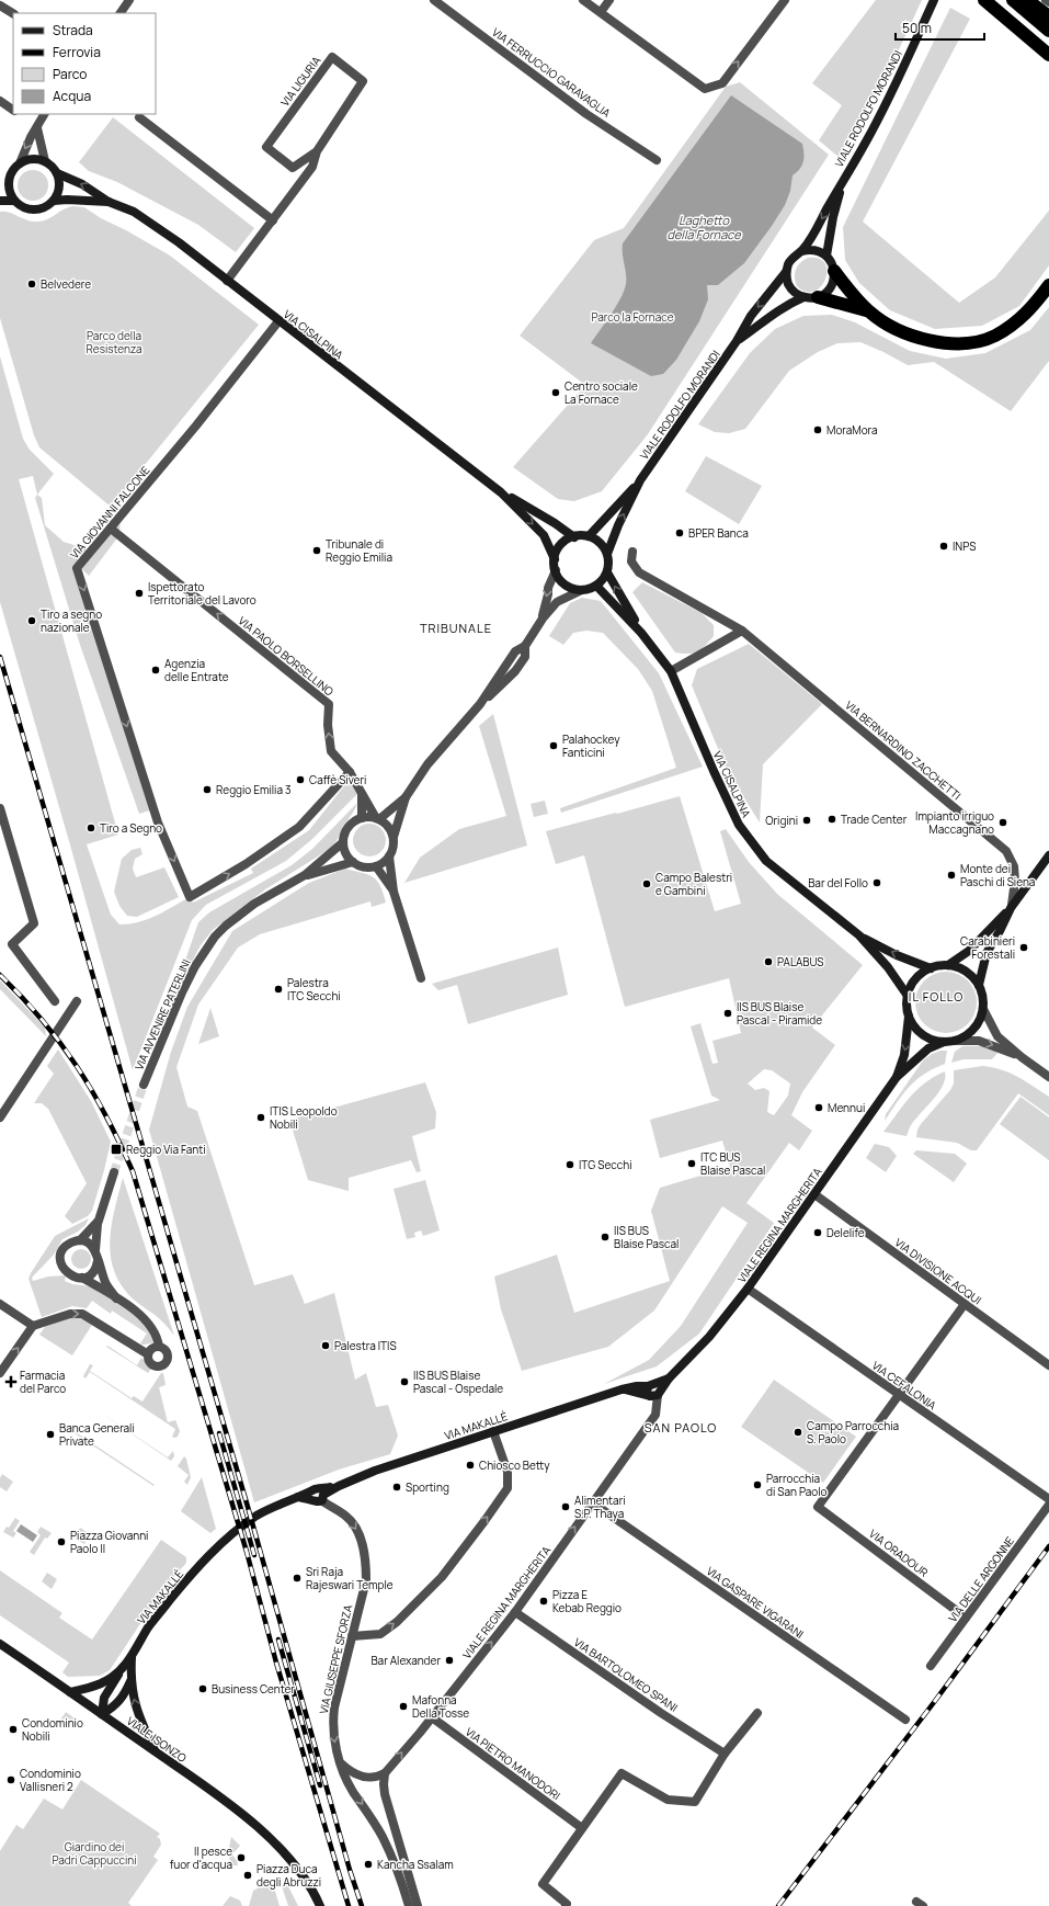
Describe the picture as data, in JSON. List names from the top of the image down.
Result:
{
  "streets": {
    "main road": [
      "VIALE RODOLFO MORANDI",
      "VIA CISALPINA",
      "VIALE REGINA MARGHERITA",
      "VIA MAKALLÉ",
      "VIALE ISONZO"
    ],
    "street": [
      "VIA FERRUCCIO GARAVAGLIA",
      "VIA LIGURIA",
      "VIA GIOVANNI FALCONE",
      "VIA PAOLO BORSELLINO",
      "VIA BERNARDINO ZACCHETTI",
      "VIA AVVENIRE PATERLINI",
      "VIA DIVISIONE ACQUI",
      "VIA CEFALONIA",
      "VIA ORADOUR",
      "VIA DELLE ARGONNE",
      "VIA GASPARE VIGARANI",
      "VIA GIUSEPPE SFORZA",
      "VIA BARTOLOMEO SPANI",
      "VIA PIETRO MANODORI"
    ]
  },
  "crossings": [
    ["VIA LIGURIA", "VIA CISALPINA"],
    ["VIALE RODOLFO MORANDI", "VIA CISALPINA"],
    ["VIA CISALPINA", "VIA GIOVANNI FALCONE"],
    ["VIA CISALPINA", "VIALE REGINA MARGHERITA"],
    ["VIA GIOVANNI FALCONE", "VIA PAOLO BORSELLINO"],
    ["VIA PAOLO BORSELLINO", "VIA AVVENIRE PATERLINI"],
    ["VIALE REGINA MARGHERITA", "VIA DIVISIONE ACQUI"],
    ["VIALE REGINA MARGHERITA", "VIA CEFALONIA"],
    ["VIALE REGINA MARGHERITA", "VIA MAKALLÉ"],
    ["VIALE REGINA MARGHERITA", "VIA GASPARE VIGARANI"],
    ["VIALE REGINA MARGHERITA", "VIA BARTOLOMEO SPANI"],
    ["VIALE REGINA MARGHERITA", "VIA PIETRO MANODORI"],
    ["VIA CEFALONIA", "VIA ORADOUR"],
    ["VIA MAKALLÉ", "VIA GIUSEPPE SFORZA"],
    ["VIA MAKALLÉ", "VIALE ISONZO"],
    ["VIA ORADOUR", "VIA DELLE ARGONNE"]
  ],
  "one_way": ["VIA PAOLO BORSELLINO", "VIA GIUSEPPE SFORZA"],
  "districts": ["TRIBUNALE", "IL FOLLO", "SAN PAOLO"],
  "water": ["Laghetto della Fornace"],
  "parks": ["Parco la Fornace", "Parco della Resistenza", "Giardino dei Padri Cappuccini"],
  "places": {
    "other": [
      "Belvedere",
      "Centro sociale La Fornace",
      "MoraMora",
      "BPER Banca",
      "INPS",
      "Tribunale di Reggio Emilia",
      "Ispettorato Territoriale del Lavoro",
      "Tiro a segno nazionale",
      "Agenzia delle Entrate",
      "Palahockey Fanticini",
      "Caffè Siveri",
      "Reggio Emilia 3",
      "Trade Center",
      "Origini",
      "Impianto irriguo Maccagnano",
      "Tiro a Segno",
      "Monte dei Paschi di Siena",
      "Bar del Follo",
      "Campo Balestri e Gambini",
      "Carabinieri Forestali",
      "PALABUS",
      "Palestra ITC Secchi",
      "IIS BUS Blaise Pascal - Piramide",
      "Mennui",
      "ITIS Leopoldo Nobili",
      "ITC BUS Blaise Pascal",
      "ITG Secchi",
      "Delelife",
      "IIS BUS Blaise Pascal",
      "Palestra ITIS",
      "IIS BUS Blaise Pascal - Ospedale",
      "Campo Parrocchia S. Paolo",
      "Banca Generali Private",
      "Chiosco Betty",
      "Parrocchia di San Paolo",
      "Sporting",
      "Alimentari S.P. Thaya",
      "Piazza Giovanni Paolo II",
      "Sri Raja Rajeswari Temple",
      "Pizza E Kebab Reggio",
      "Bar Alexander",
      "Business Center",
      "Mafonna Della Tosse",
      "Condominio Nobili",
      "Condominio Vallisneri 2",
      "Il pesce fuor d'acqua",
      "Kancha Ssalam",
      "Piazza Duca degli Abruzzi"
    ],
    "transit": ["Reggio Via Fanti"],
    "health": ["Farmacia del Parco"]
  },
  "legend": [
    "Strada",
    "Ferrovia",
    "Parco",
    "Acqua"
  ],
  "scale_bar": "50 m"
}
